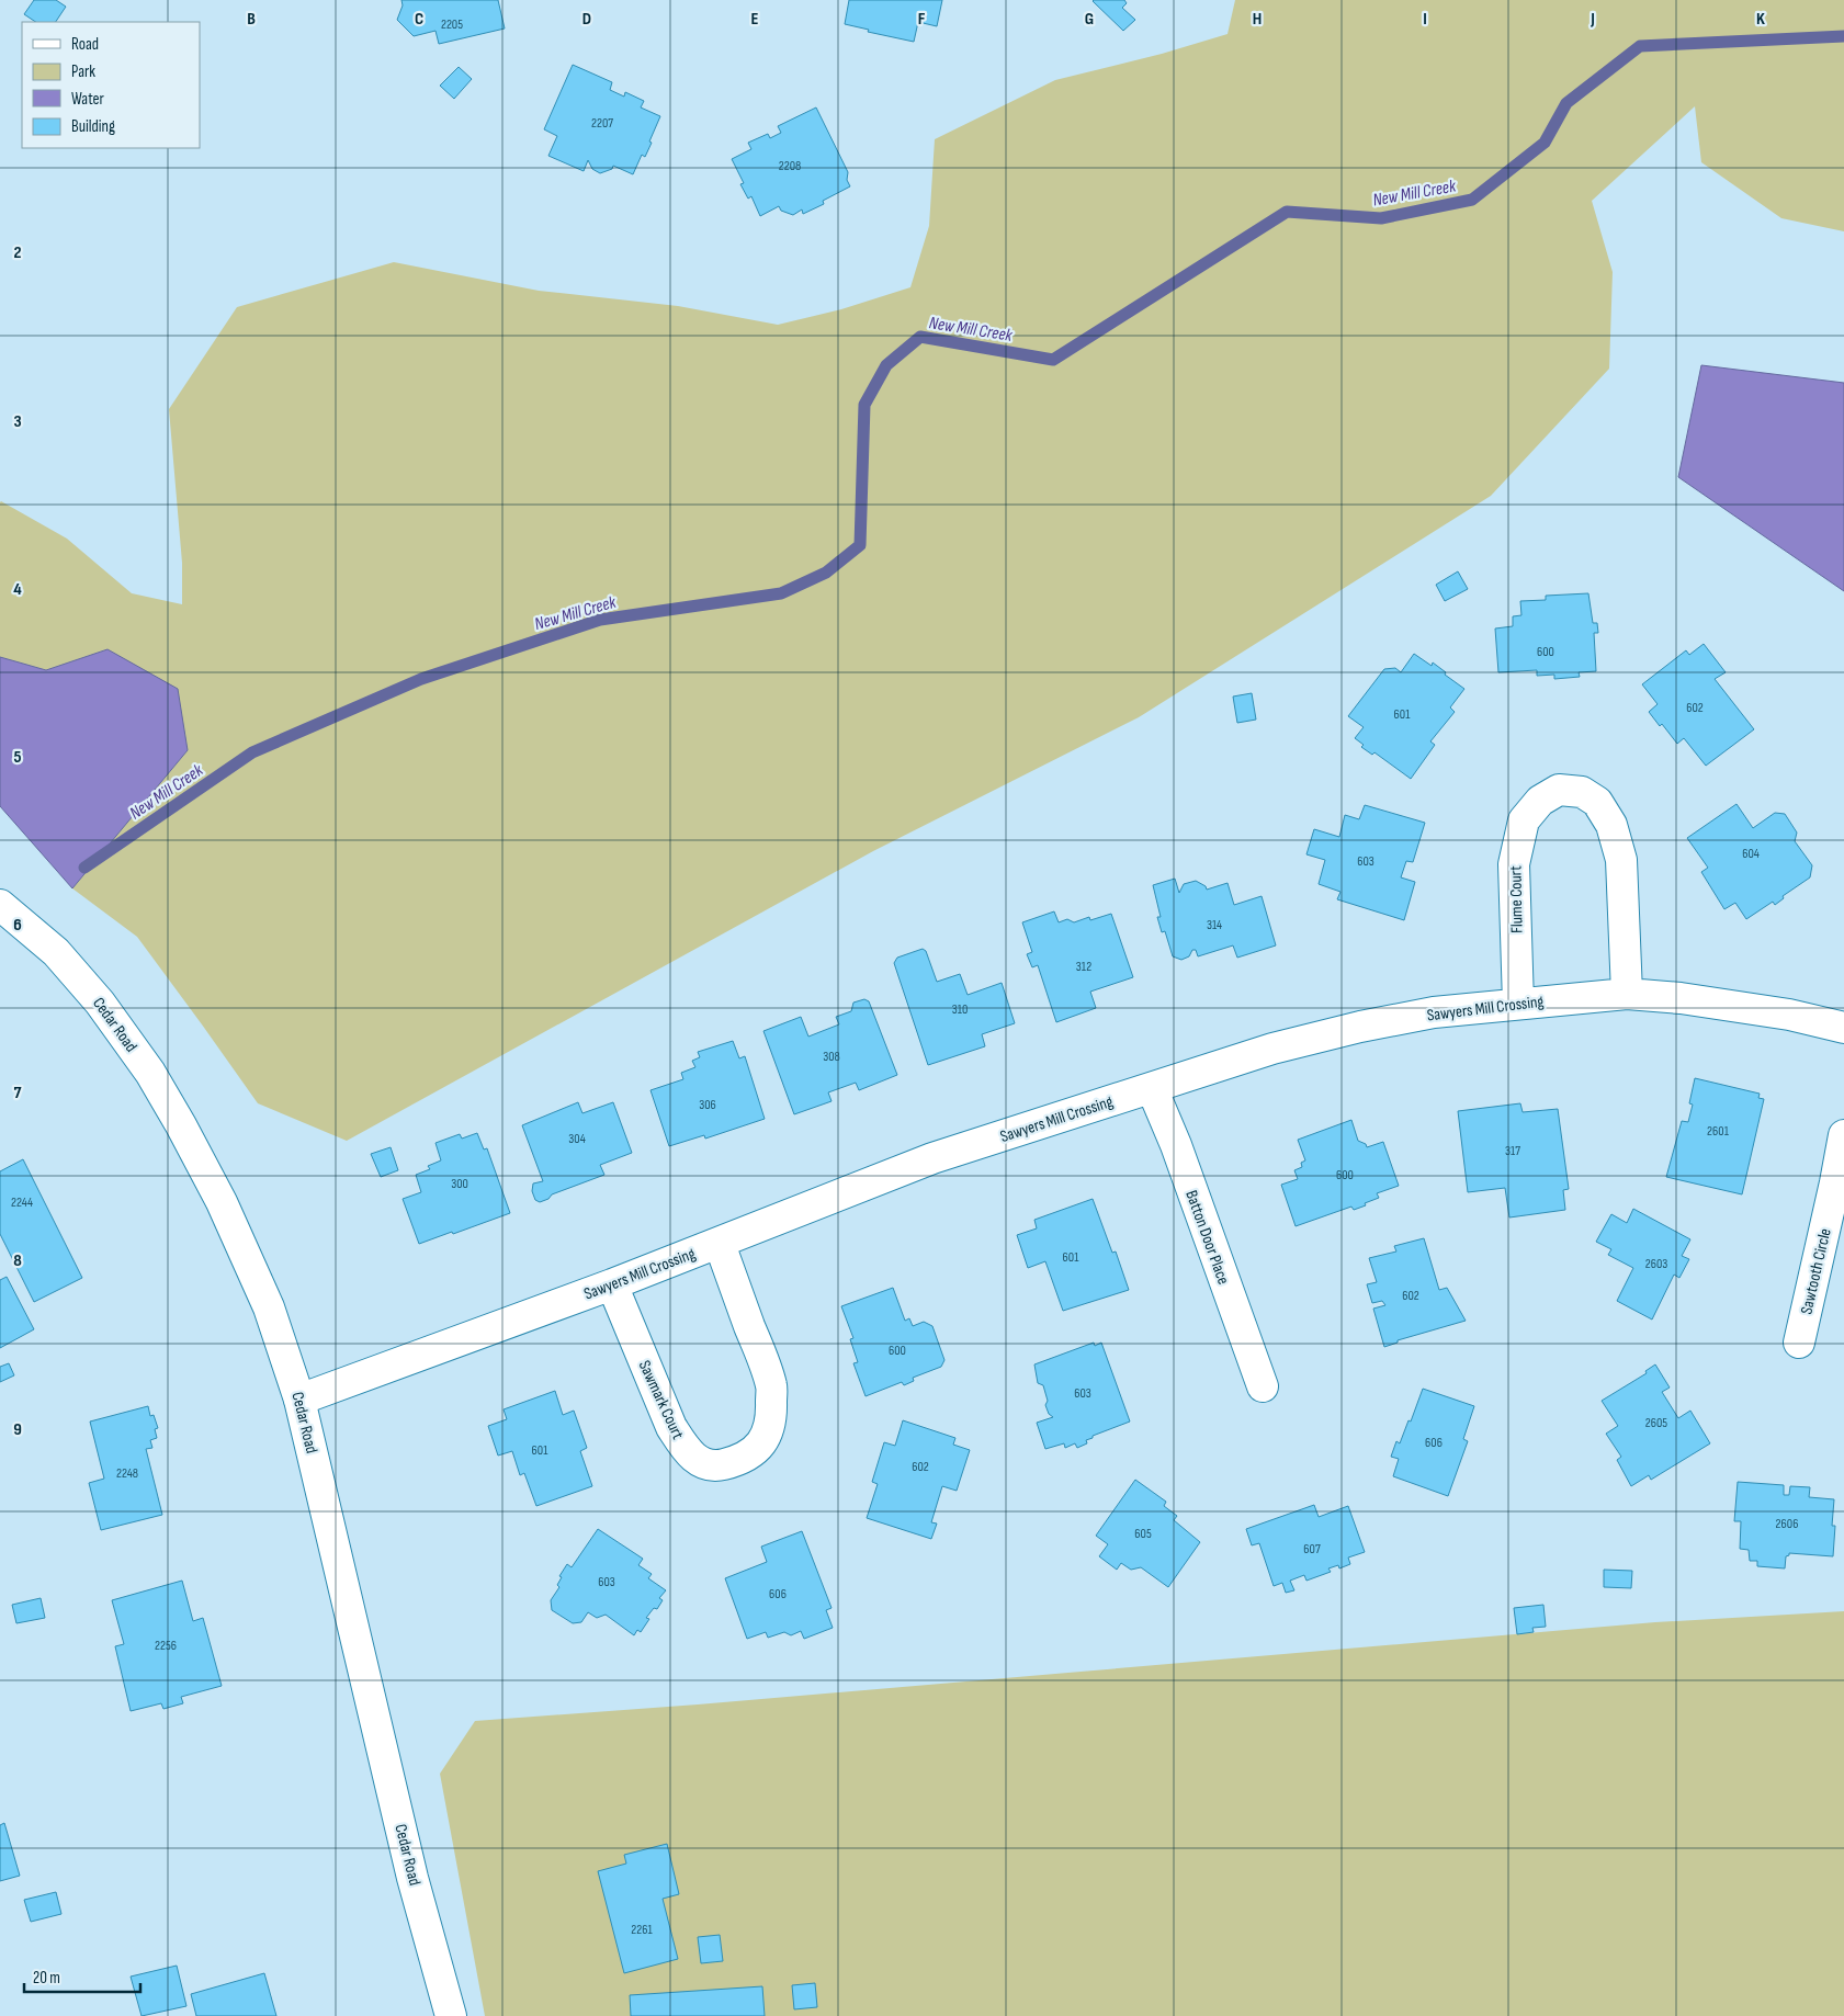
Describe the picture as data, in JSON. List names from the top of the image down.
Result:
{
  "streets": {
    "street": [
      "Flume Court",
      "Sawyers Mill Crossing",
      "Cedar Road",
      "Batton Door Place",
      "Sawtooth Circle",
      "Sawmark Court"
    ]
  },
  "crossings": [
    ["Flume Court", "Sawyers Mill Crossing"],
    ["Sawyers Mill Crossing", "Cedar Road"],
    ["Sawyers Mill Crossing", "Batton Door Place"],
    ["Sawyers Mill Crossing", "Sawmark Court"]
  ],
  "water": ["New Mill Creek"],
  "house_numbers": [
    "2205",
    "2207",
    "2208",
    "600",
    "602",
    "601",
    "604",
    "603",
    "314",
    "312",
    "310",
    "308",
    "306",
    "2601",
    "304",
    "317",
    "600",
    "300",
    "2244",
    "601",
    "2603",
    "602",
    "600",
    "603",
    "2605",
    "606",
    "601",
    "602",
    "2248",
    "2606",
    "605",
    "607",
    "603",
    "606",
    "2256",
    "2261"
  ],
  "legend": [
    "Road",
    "Park",
    "Water",
    "Building"
  ],
  "scale_bar": "20 m",
  "grid": {
    "columns": [
      "B",
      "C",
      "D",
      "E",
      "F",
      "G",
      "H",
      "I",
      "J",
      "K"
    ],
    "rows": [
      "2",
      "3",
      "4",
      "5",
      "6",
      "7",
      "8",
      "9"
    ]
  }
}
